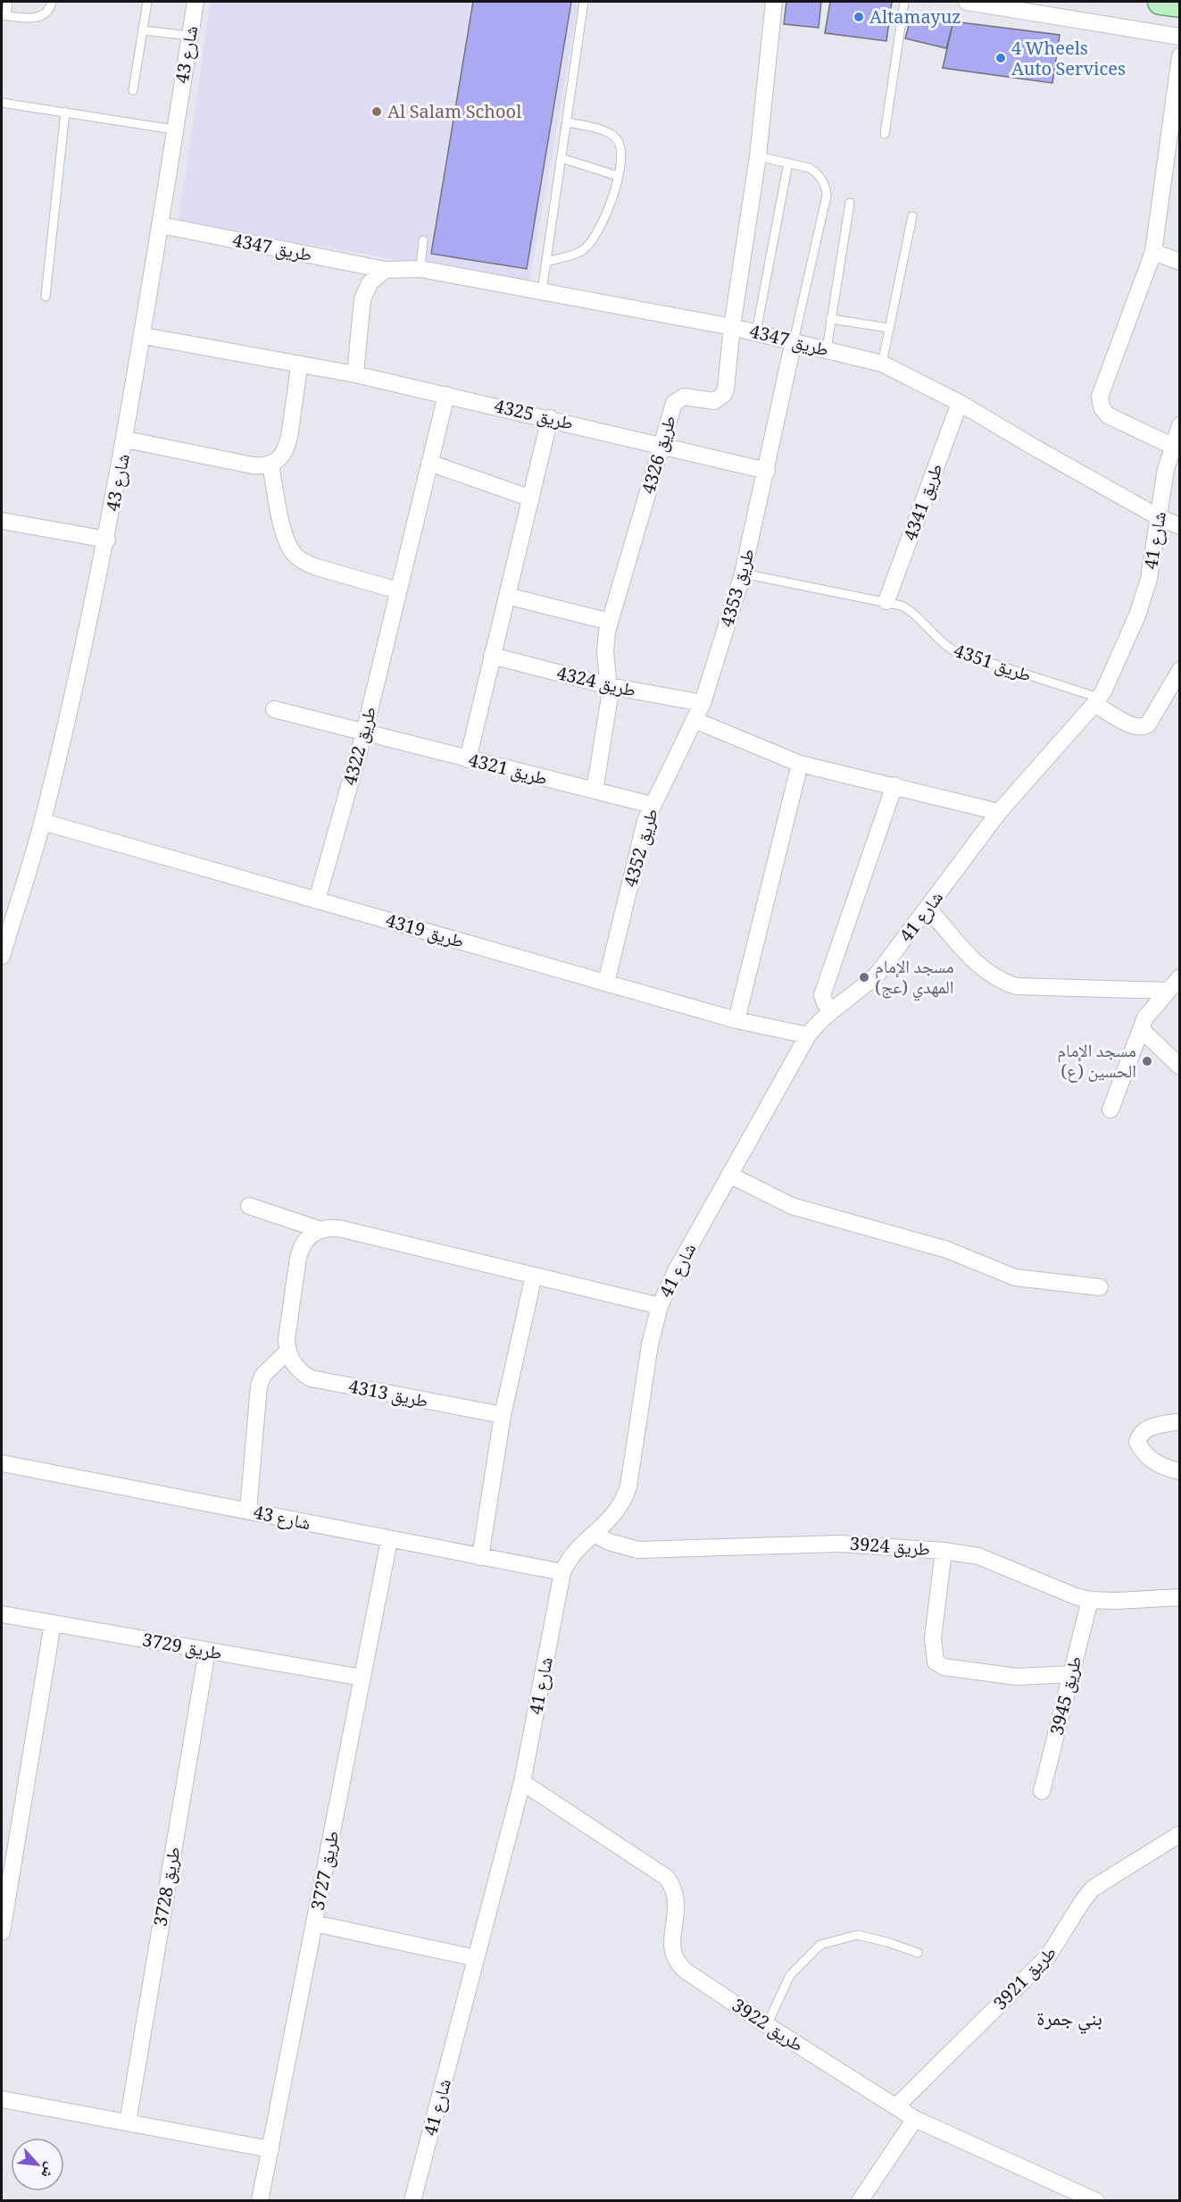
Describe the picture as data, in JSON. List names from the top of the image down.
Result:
{
  "streets": {
    "street": [
      "شارع 43",
      "طريق 4347",
      "طريق 4325",
      "طريق 4326",
      "طريق 4341",
      "شارع 41",
      "طريق 4353",
      "طريق 4324",
      "طريق 4322",
      "طريق 4321",
      "طريق 4352",
      "طريق 4319",
      "طريق 4313",
      "طريق 3924",
      "طريق 3729",
      "طريق 3945",
      "طريق 3727",
      "طريق 3728",
      "طريق 3921",
      "طريق 3922"
    ],
    "lane": ["طريق 4351"]
  },
  "crossings": [
    ["شارع 43", "طريق 4347"],
    ["شارع 43", "طريق 4325"],
    ["شارع 43", "شارع 41"],
    ["شارع 43", "طريق 4319"],
    ["شارع 43", "طريق 3727"],
    ["طريق 4347", "طريق 4326"],
    ["طريق 4347", "طريق 4341"],
    ["طريق 4347", "شارع 41"],
    ["طريق 4347", "طريق 4353"],
    ["طريق 4325", "طريق 4326"],
    ["طريق 4325", "طريق 4353"],
    ["طريق 4325", "طريق 4322"],
    ["طريق 4326", "طريق 4324"],
    ["طريق 4326", "طريق 4321"],
    ["طريق 4341", "طريق 4351"],
    ["شارع 41", "طريق 4351"],
    ["شارع 41", "طريق 4319"],
    ["شارع 41", "طريق 3924"],
    ["شارع 41", "طريق 3922"],
    ["طريق 4353", "طريق 4351"],
    ["طريق 4353", "طريق 4324"],
    ["طريق 4353", "طريق 4352"],
    ["طريق 4322", "طريق 4321"],
    ["طريق 4322", "طريق 4319"],
    ["طريق 4321", "طريق 4352"],
    ["طريق 4352", "طريق 4319"],
    ["طريق 3924", "طريق 3945"],
    ["طريق 3729", "طريق 3727"],
    ["طريق 3729", "طريق 3728"],
    ["طريق 3921", "طريق 3922"]
  ],
  "districts": ["بني جمرة"],
  "places": [
    "Altamayuz",
    "4 Wheels Auto Services",
    "Al Salam School",
    "مسجد الإمام المهدي (عج)",
    "مسجد الإمام الحسين (ع)"
  ],
  "north": "bottom right"
}
